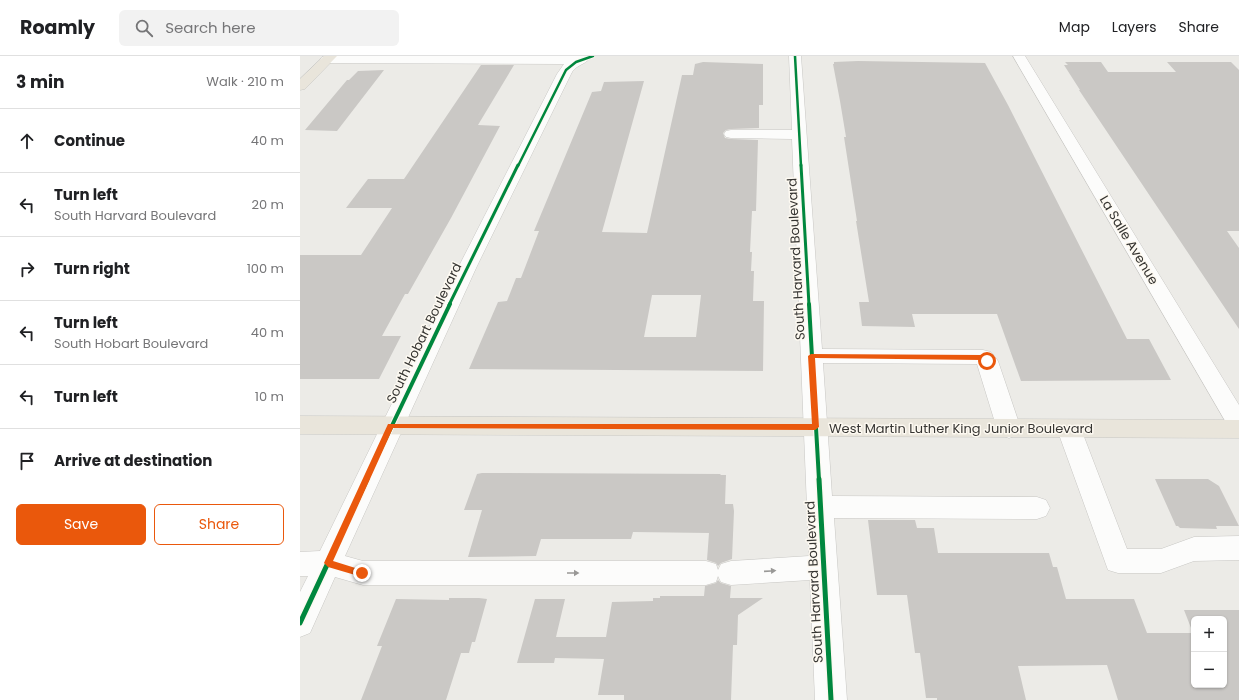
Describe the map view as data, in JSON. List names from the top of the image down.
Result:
{
  "streets": {
    "main road": ["West Martin Luther King Junior Boulevard"],
    "street": ["La Salle Avenue", "South Harvard Boulevard", "South Hobart Boulevard"]
  },
  "crossings": [
    ["South Harvard Boulevard", "West Martin Luther King Junior Boulevard"],
    ["South Hobart Boulevard", "West Martin Luther King Junior Boulevard"]
  ],
  "page": {
    "header": "Roamly",
    "search": "Search here",
    "nav": ["Map", "Layers", "Share"],
    "heading": ["3 min", "Walk · 210 m"],
    "list": [
      ["Continue", "40 m"],
      ["Turn left", "South Harvard Boulevard", "20 m"],
      ["Turn right", "100 m"],
      ["Turn left", "South Hobart Boulevard", "40 m"],
      ["Turn left", "10 m"],
      "Arrive at destination"
    ],
    "buttons": ["Save", "Share"],
    "map_buttons": ["+", "−"]
  }
}
